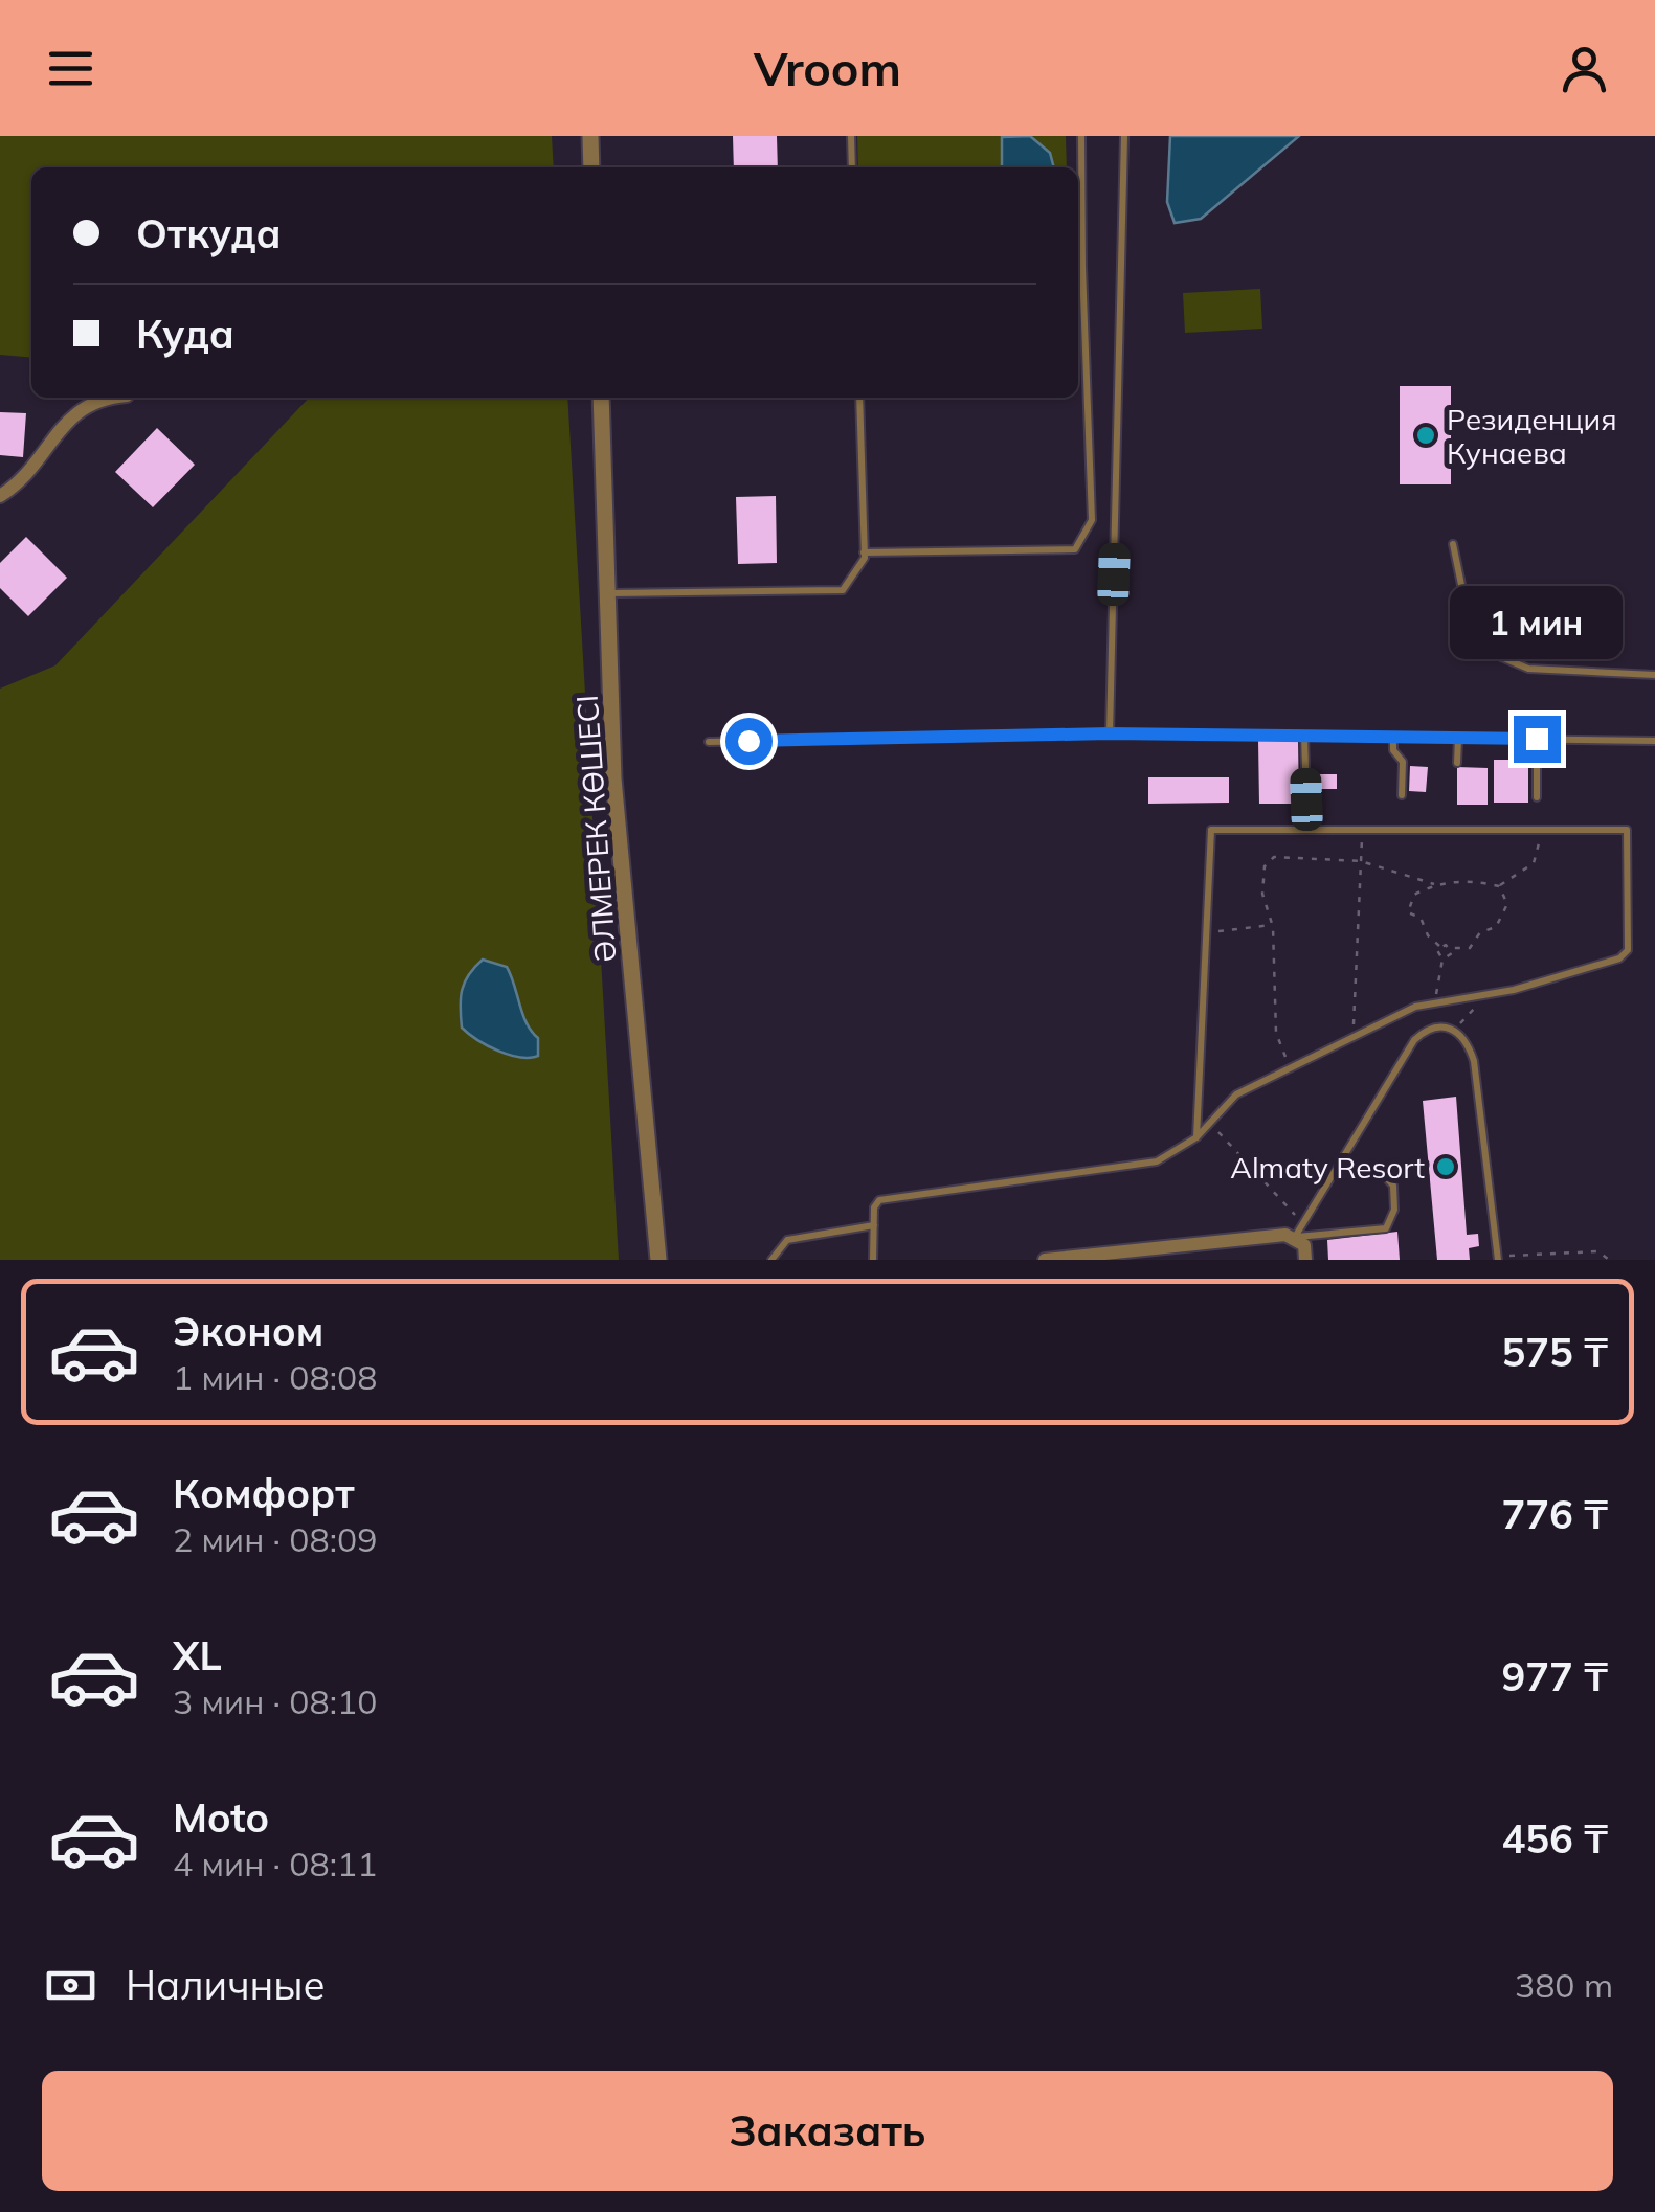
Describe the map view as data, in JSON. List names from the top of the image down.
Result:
{
  "streets": {
    "street": ["ӘЛМЕРЕК КӨШЕСІ"]
  },
  "places": ["Резиденция Кунаева", "Almaty Resort"],
  "page": {
    "header": "Vroom",
    "banner": ["Откуда", "Куда"],
    "bubble": "1 мин",
    "list": [
      {
        "name": "Эконом",
        "note": "1 мин · 08:08",
        "value": "575 ₸"
      },
      {
        "name": "Комфорт",
        "note": "2 мин · 08:09",
        "value": "776 ₸"
      },
      {
        "name": "XL",
        "note": "3 мин · 08:10",
        "value": "977 ₸"
      },
      {
        "name": "Moto",
        "note": "4 мин · 08:11",
        "value": "456 ₸"
      }
    ],
    "pay": ["Наличные", "380 m"],
    "buttons": "Заказать"
  }
}
